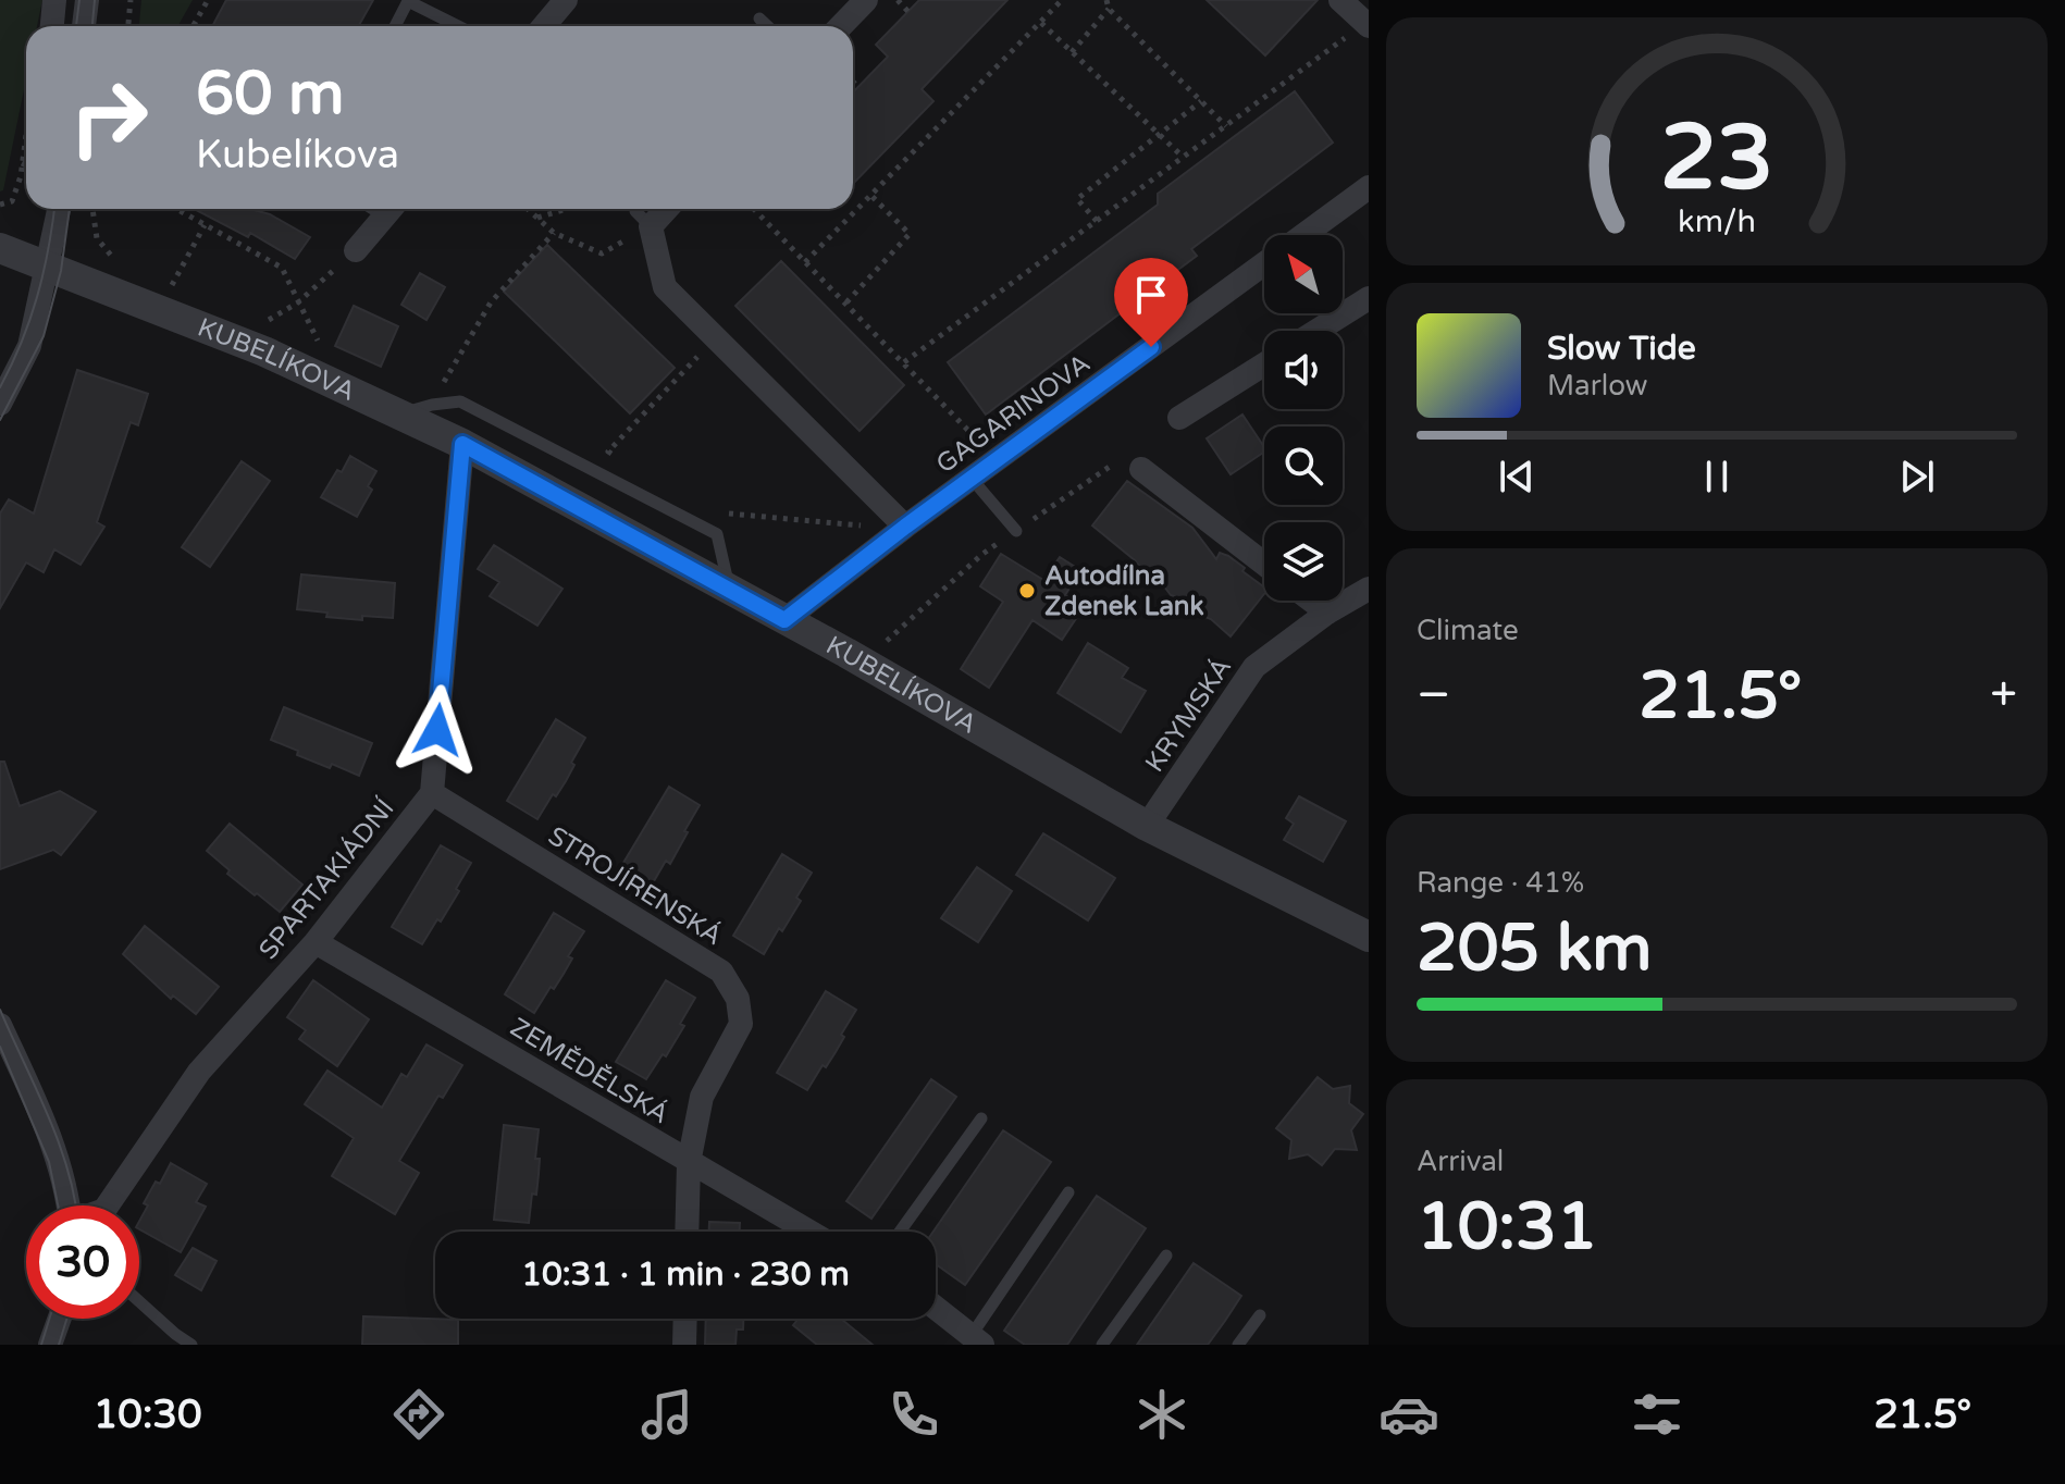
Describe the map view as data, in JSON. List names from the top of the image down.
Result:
{
  "streets": {
    "street": [
      "KUBELÍKOVA",
      "GAGARINOVA",
      "KRYMSKÁ",
      "SPARTAKIÁDNÍ",
      "STROJÍRENSKÁ",
      "ZEMĚDĚLSKÁ"
    ]
  },
  "crossings": [
    ["KUBELÍKOVA", "GAGARINOVA"],
    ["KUBELÍKOVA", "KRYMSKÁ"],
    ["KUBELÍKOVA", "SPARTAKIÁDNÍ"],
    ["SPARTAKIÁDNÍ", "STROJÍRENSKÁ"],
    ["SPARTAKIÁDNÍ", "ZEMĚDĚLSKÁ"],
    ["STROJÍRENSKÁ", "ZEMĚDĚLSKÁ"]
  ],
  "places": ["Autodílna Zdenek Lank"],
  "north": "top left",
  "page": {
    "turn": ["60 m", "Kubelíkova"],
    "song": ["Slow Tide", "Marlow"],
    "tile": [
      "Climate",
      ["Range · 41%", "205 km"],
      ["Arrival", "10:31"]
    ],
    "heat": ["−", "21.5°", "+"],
    "limit": "30",
    "trip": "10:31 · 1 min · 230 m",
    "tabs": ["10:30", "21.5°"],
    "gauge": ["23", "km/h"]
  }
}
